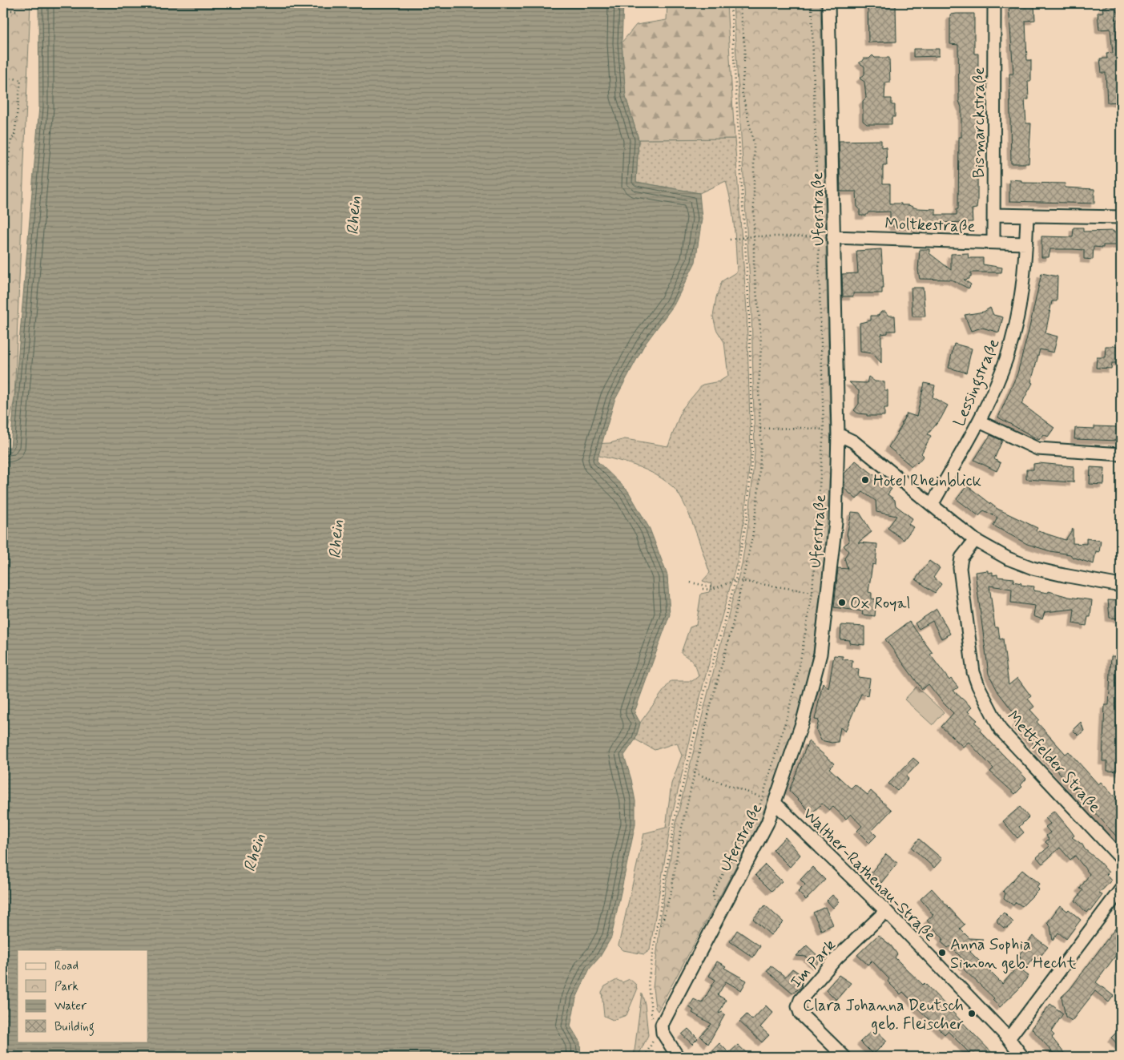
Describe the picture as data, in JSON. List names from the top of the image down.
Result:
{
  "streets": {
    "street": [
      "Bismarckstraße",
      "Uferstraße",
      "Moltkestraße",
      "Lessingstraße",
      "Mettfelder Straße",
      "Walther-Rathenau-Straße",
      "Im Park"
    ]
  },
  "crossings": [
    ["Bismarckstraße", "Moltkestraße"],
    ["Uferstraße", "Moltkestraße"],
    ["Uferstraße", "Walther-Rathenau-Straße"],
    ["Moltkestraße", "Lessingstraße"],
    ["Walther-Rathenau-Straße", "Im Park"]
  ],
  "water": ["Rhein"],
  "places": [
    "Hotel Rheinblick",
    "Ox Royal",
    "Anna Sophia Simon geb. Hecht",
    "Clara Johanna Deutsch geb. Fleischer"
  ],
  "legend": [
    "Road",
    "Park",
    "Water",
    "Building"
  ]
}
